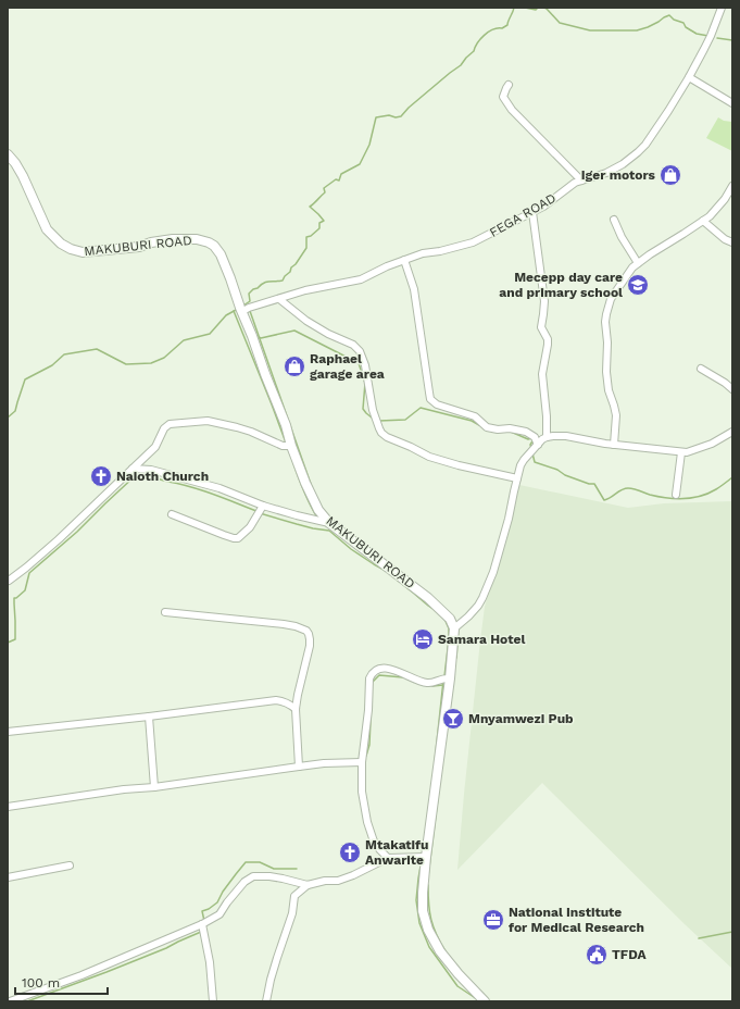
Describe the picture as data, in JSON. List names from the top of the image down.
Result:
{
  "streets": {
    "street": ["FEGA ROAD", "MAKUBURI ROAD"]
  },
  "crossings": [
    ["FEGA ROAD", "MAKUBURI ROAD"]
  ],
  "places": {
    "shop": ["Iger motors", "Raphael garage area"],
    "school or university": ["Mecepp day care and primary school"],
    "church": ["Naioth Church", "Mtakatifu Anwarite"],
    "hotel": ["Samara Hotel"],
    "bar": ["Mnyamwezi Pub"],
    "office": ["National Institute for Medical Research"],
    "public building": ["TFDA"]
  },
  "scale_bar": "100 m"
}
